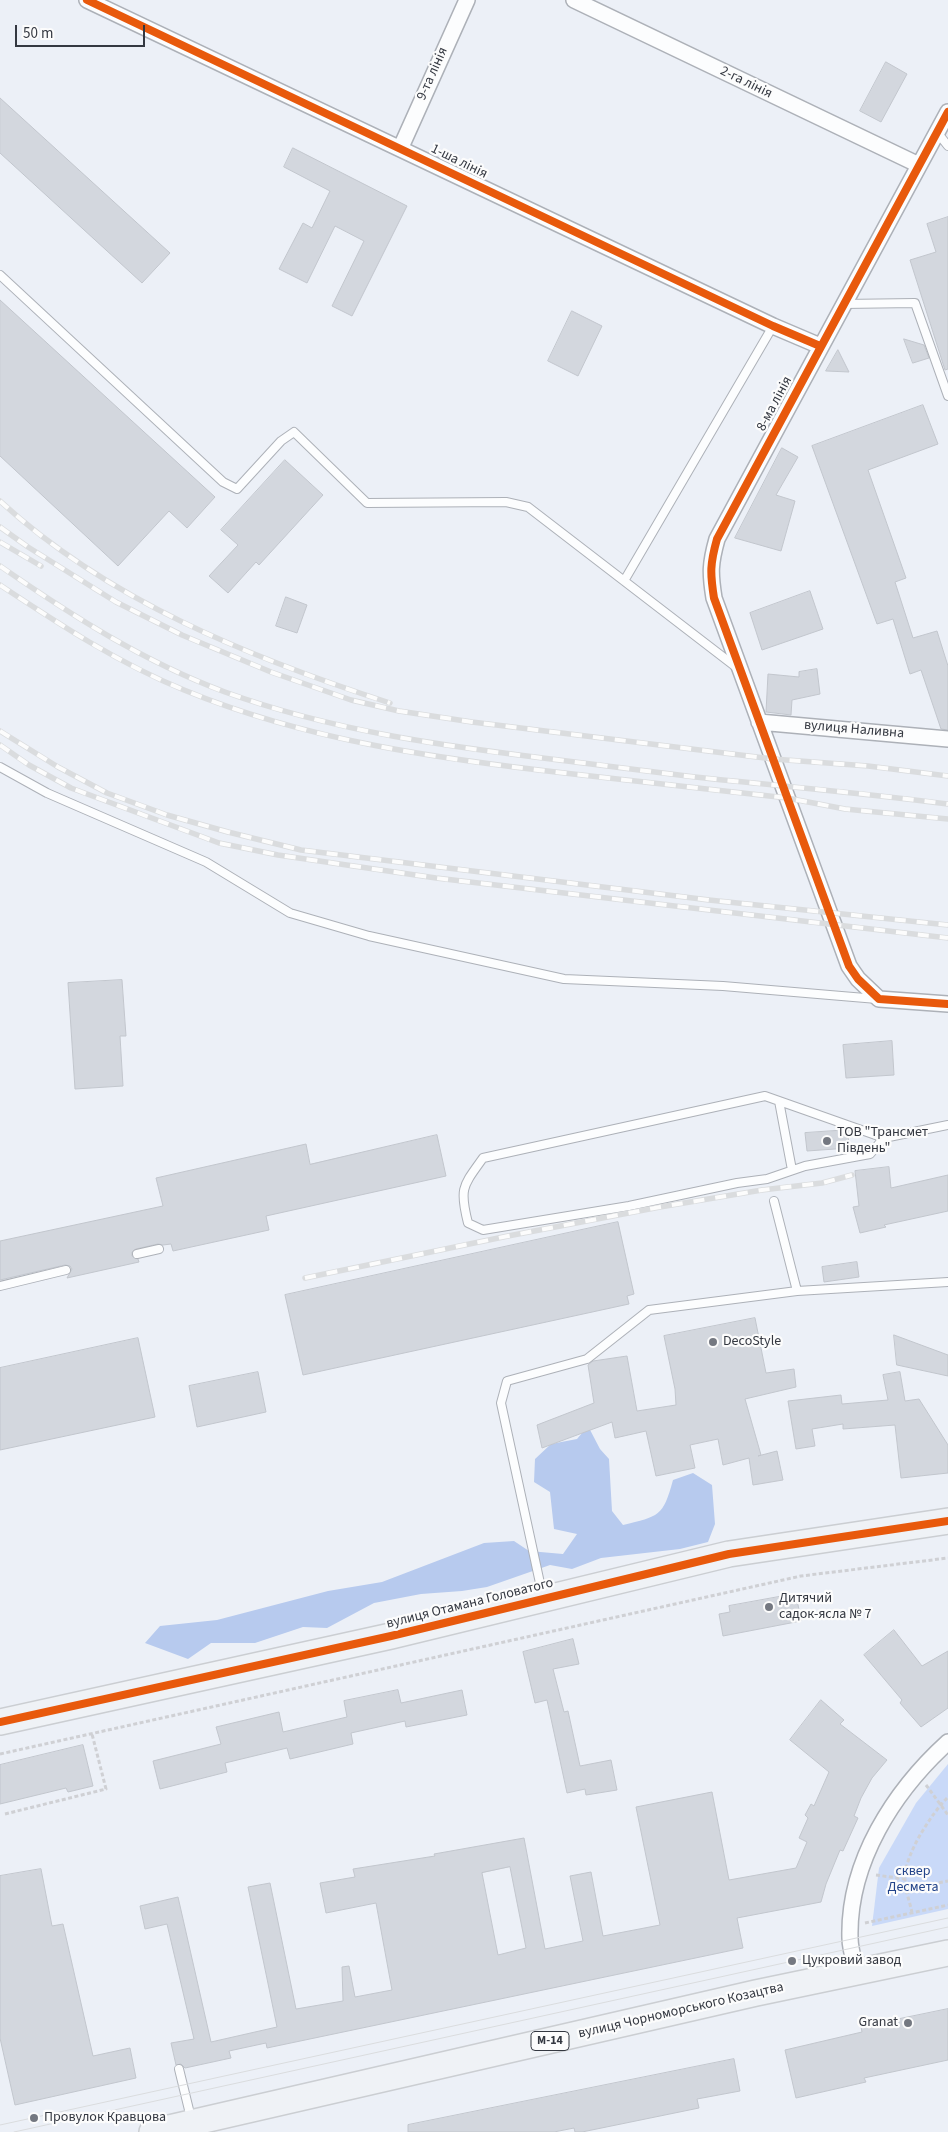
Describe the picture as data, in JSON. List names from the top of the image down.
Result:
{
  "streets": {
    "main road": ["вулиця Отамана Головатого", "вулиця Чорноморського Козацтва", "М-14"],
    "street": [
      "9-та лінія",
      "2-га лінія",
      "1-ша лінія",
      "8-ма лінія",
      "вулиця Наливна"
    ]
  },
  "crossings": [
    ["9-та лінія", "1-ша лінія"],
    ["2-га лінія", "8-ма лінія"],
    ["1-ша лінія", "8-ма лінія"],
    ["8-ма лінія", "вулиця Наливна"]
  ],
  "parks": ["сквер Десмета"],
  "places": [
    "ТОВ \"Трансмет Південь\"",
    "DecoStyle",
    "Дитячий садок-ясла № 7",
    "Цукровий завод",
    "Granat",
    "Провулок Кравцова"
  ],
  "scale_bar": "50 m"
}
